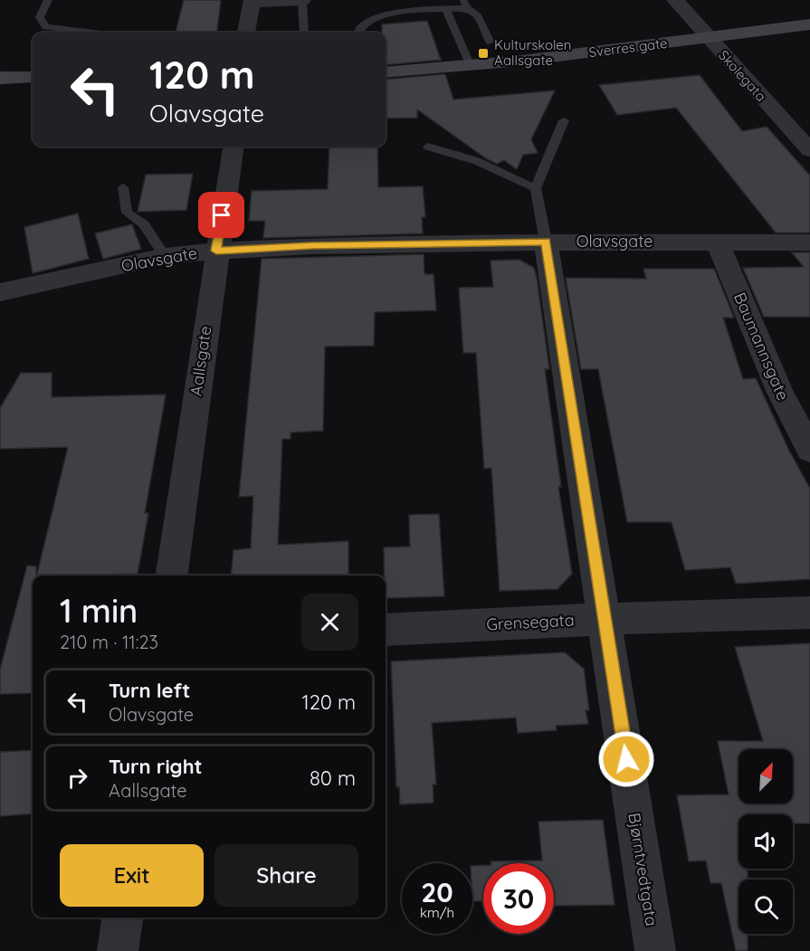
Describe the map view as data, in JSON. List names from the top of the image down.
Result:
{
  "streets": {
    "street": [
      "Sverres gate",
      "Skolegata",
      "Olavsgate",
      "Baumannsgate",
      "Aallsgate",
      "Grensegata",
      "Bjørntvedtgata"
    ]
  },
  "crossings": [
    ["Sverres gate", "Skolegata"],
    ["Olavsgate", "Baumannsgate"],
    ["Olavsgate", "Aallsgate"],
    ["Olavsgate", "Bjørntvedtgata"],
    ["Grensegata", "Bjørntvedtgata"]
  ],
  "places": {
    "transit": ["Kulturskolen Aallsgate"]
  },
  "north": "top right",
  "page": {
    "turn": ["120 m", "Olavsgate"],
    "heading": ["1 min", "210 m · 11:23"],
    "list": [
      {
        "name": "Turn left",
        "note": "Olavsgate",
        "value": "120 m"
      },
      {
        "name": "Turn right",
        "note": "Aallsgate",
        "value": "80 m"
      }
    ],
    "buttons": ["Exit", "Share"],
    "speed": "20 km/h",
    "limit": "30"
  }
}
